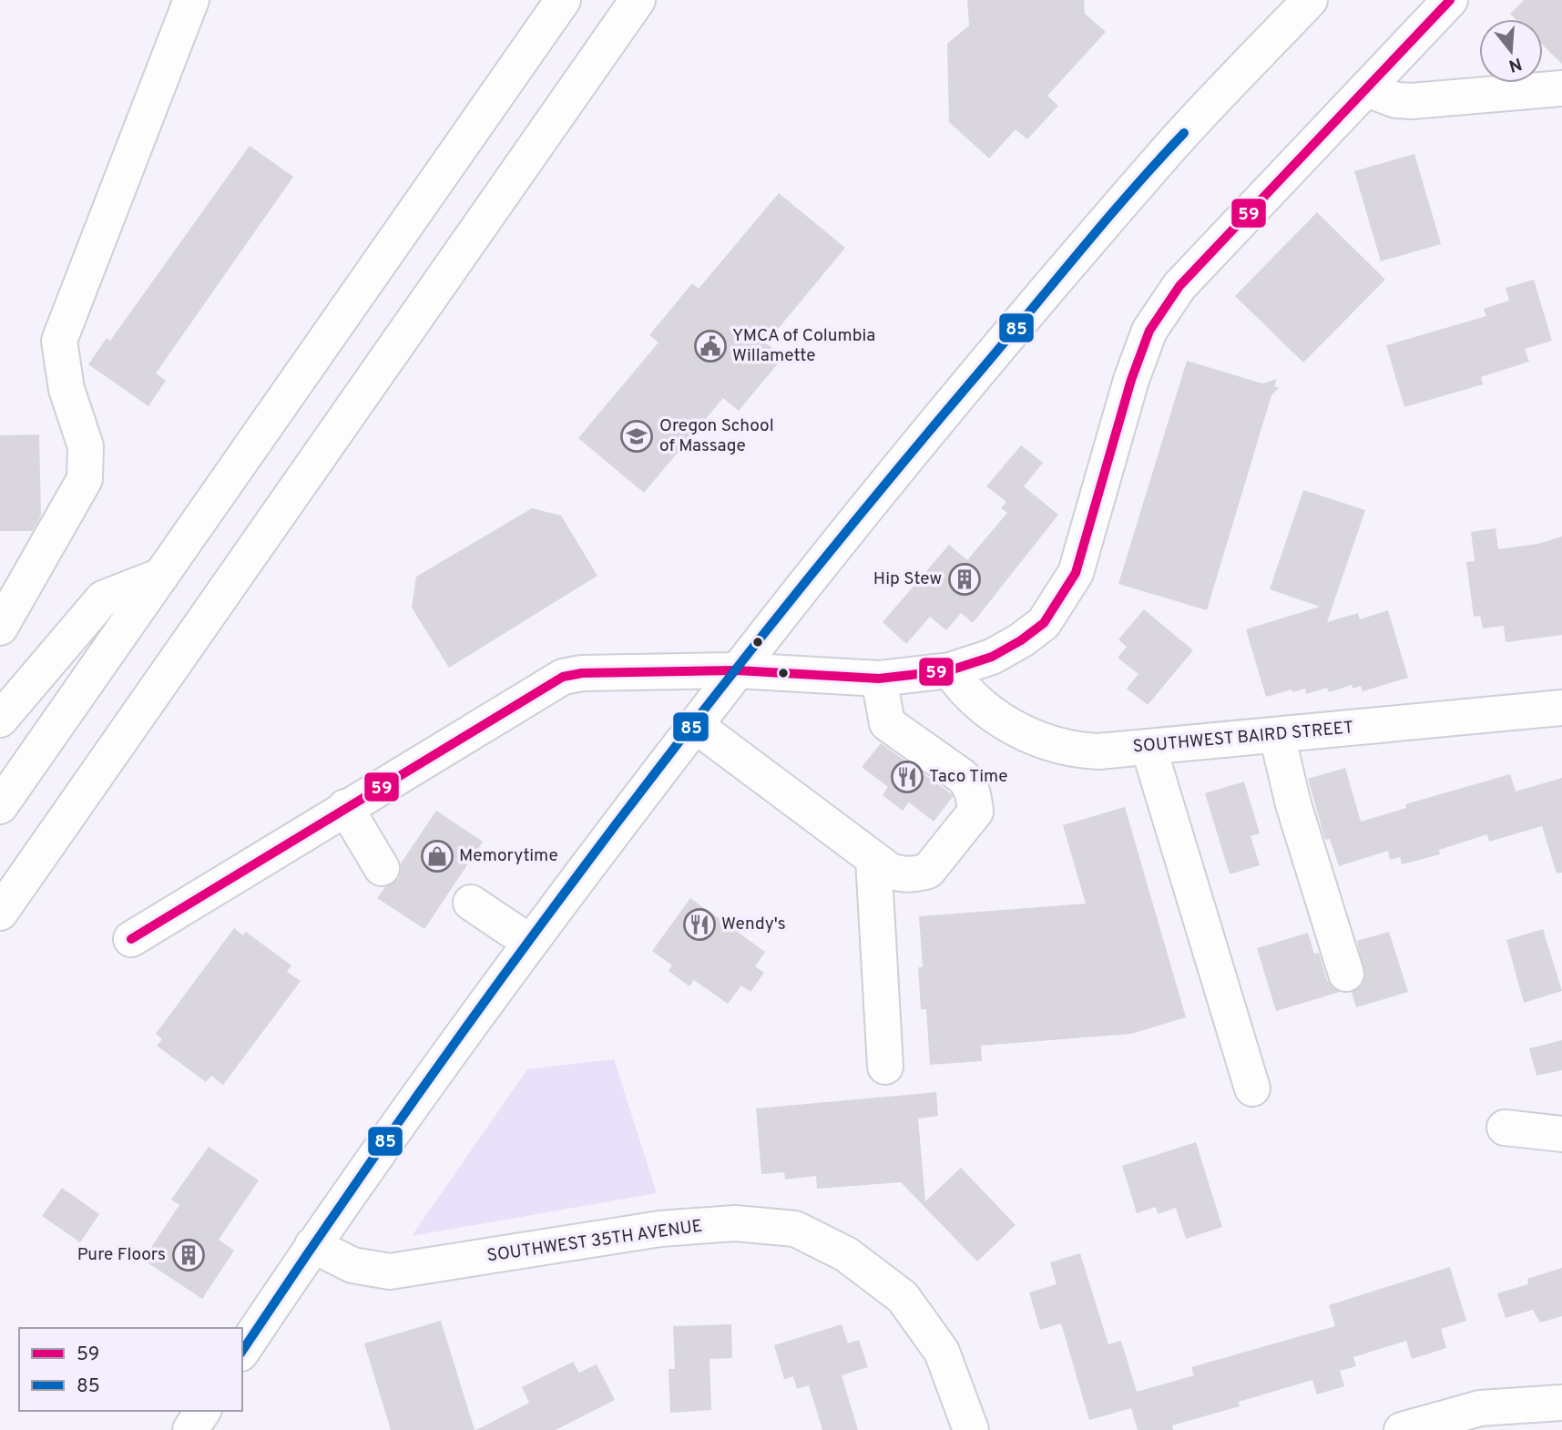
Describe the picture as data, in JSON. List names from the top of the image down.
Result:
{
  "streets": {
    "main road": ["SOUTHWEST BAIRD STREET", "SOUTHWEST 35TH AVENUE"]
  },
  "places": {
    "public building": ["YMCA of Columbia Willamette"],
    "school or university": ["Oregon School of Massage"],
    "building": ["Hip Stew", "Pure Floors"],
    "restaurant": ["Taco Time", "Wendy's"],
    "shop": ["Memorytime"]
  },
  "lines": ["transit line 59", "transit line 85"],
  "legend": ["59", "85"],
  "north": "bottom"
}
